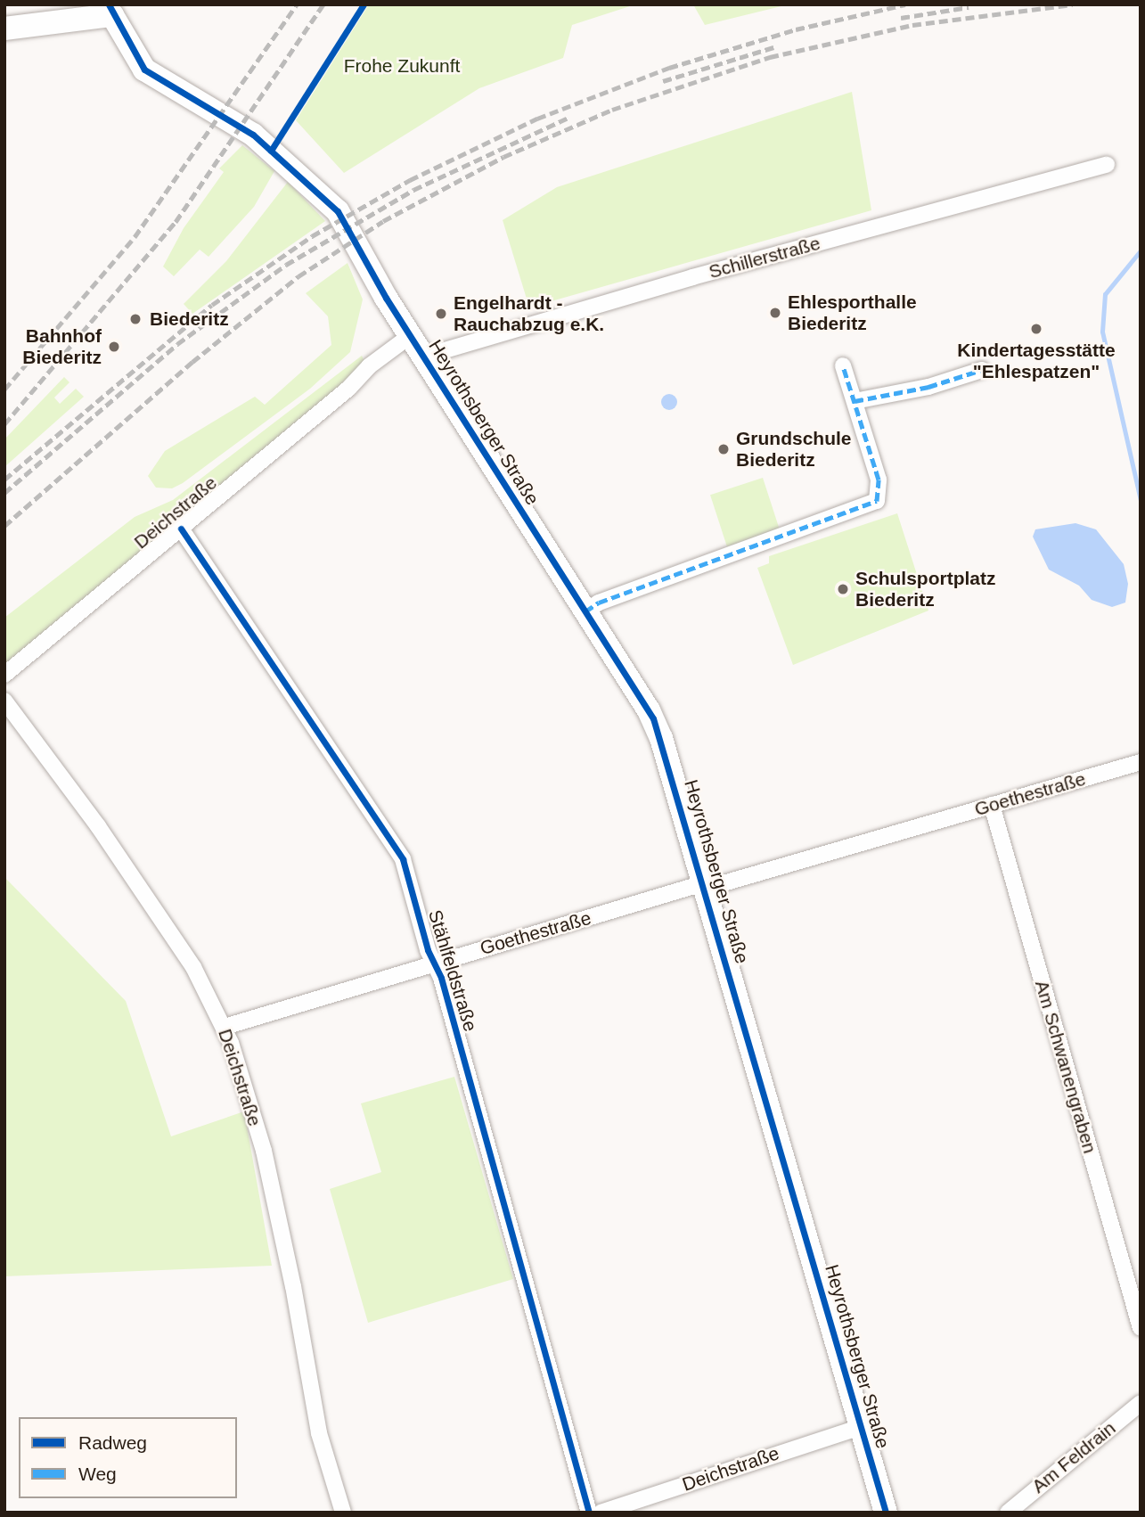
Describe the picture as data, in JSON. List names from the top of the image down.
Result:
{
  "streets": {
    "street": [
      "Schillerstraße",
      "Heyrothsberger Straße",
      "Deichstraße",
      "Goethestraße",
      "Stählfeldstraße",
      "Am Schwanengraben",
      "Am Feldrain"
    ]
  },
  "crossings": [
    ["Schillerstraße", "Heyrothsberger Straße"],
    ["Heyrothsberger Straße", "Deichstraße"],
    ["Heyrothsberger Straße", "Goethestraße"],
    ["Deichstraße", "Goethestraße"],
    ["Deichstraße", "Stählfeldstraße"],
    ["Goethestraße", "Stählfeldstraße"],
    ["Goethestraße", "Am Schwanengraben"]
  ],
  "parks": ["Frohe Zukunft"],
  "places": [
    "Ehlesporthalle Biederitz",
    "Engelhardt - Rauchabzug e.K.",
    "Biederitz",
    "Kindertagesstätte \"Ehlespatzen\"",
    "Bahnhof Biederitz",
    "Grundschule Biederitz",
    "Schulsportplatz Biederitz"
  ],
  "legend": ["Radweg", "Weg"]
}
